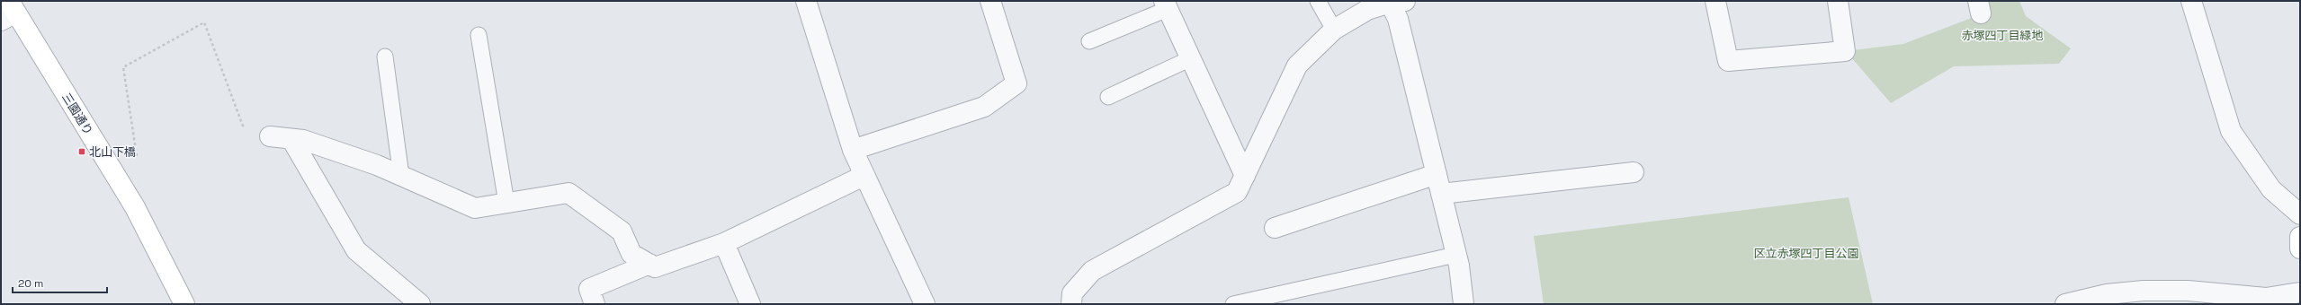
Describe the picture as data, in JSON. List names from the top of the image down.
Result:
{
  "streets": {
    "street": ["三園通り"]
  },
  "parks": ["赤塚四丁目緑地", "区立赤塚四丁目公園"],
  "places": {
    "transit": ["北山下橋"]
  },
  "scale_bar": "20 m"
}
